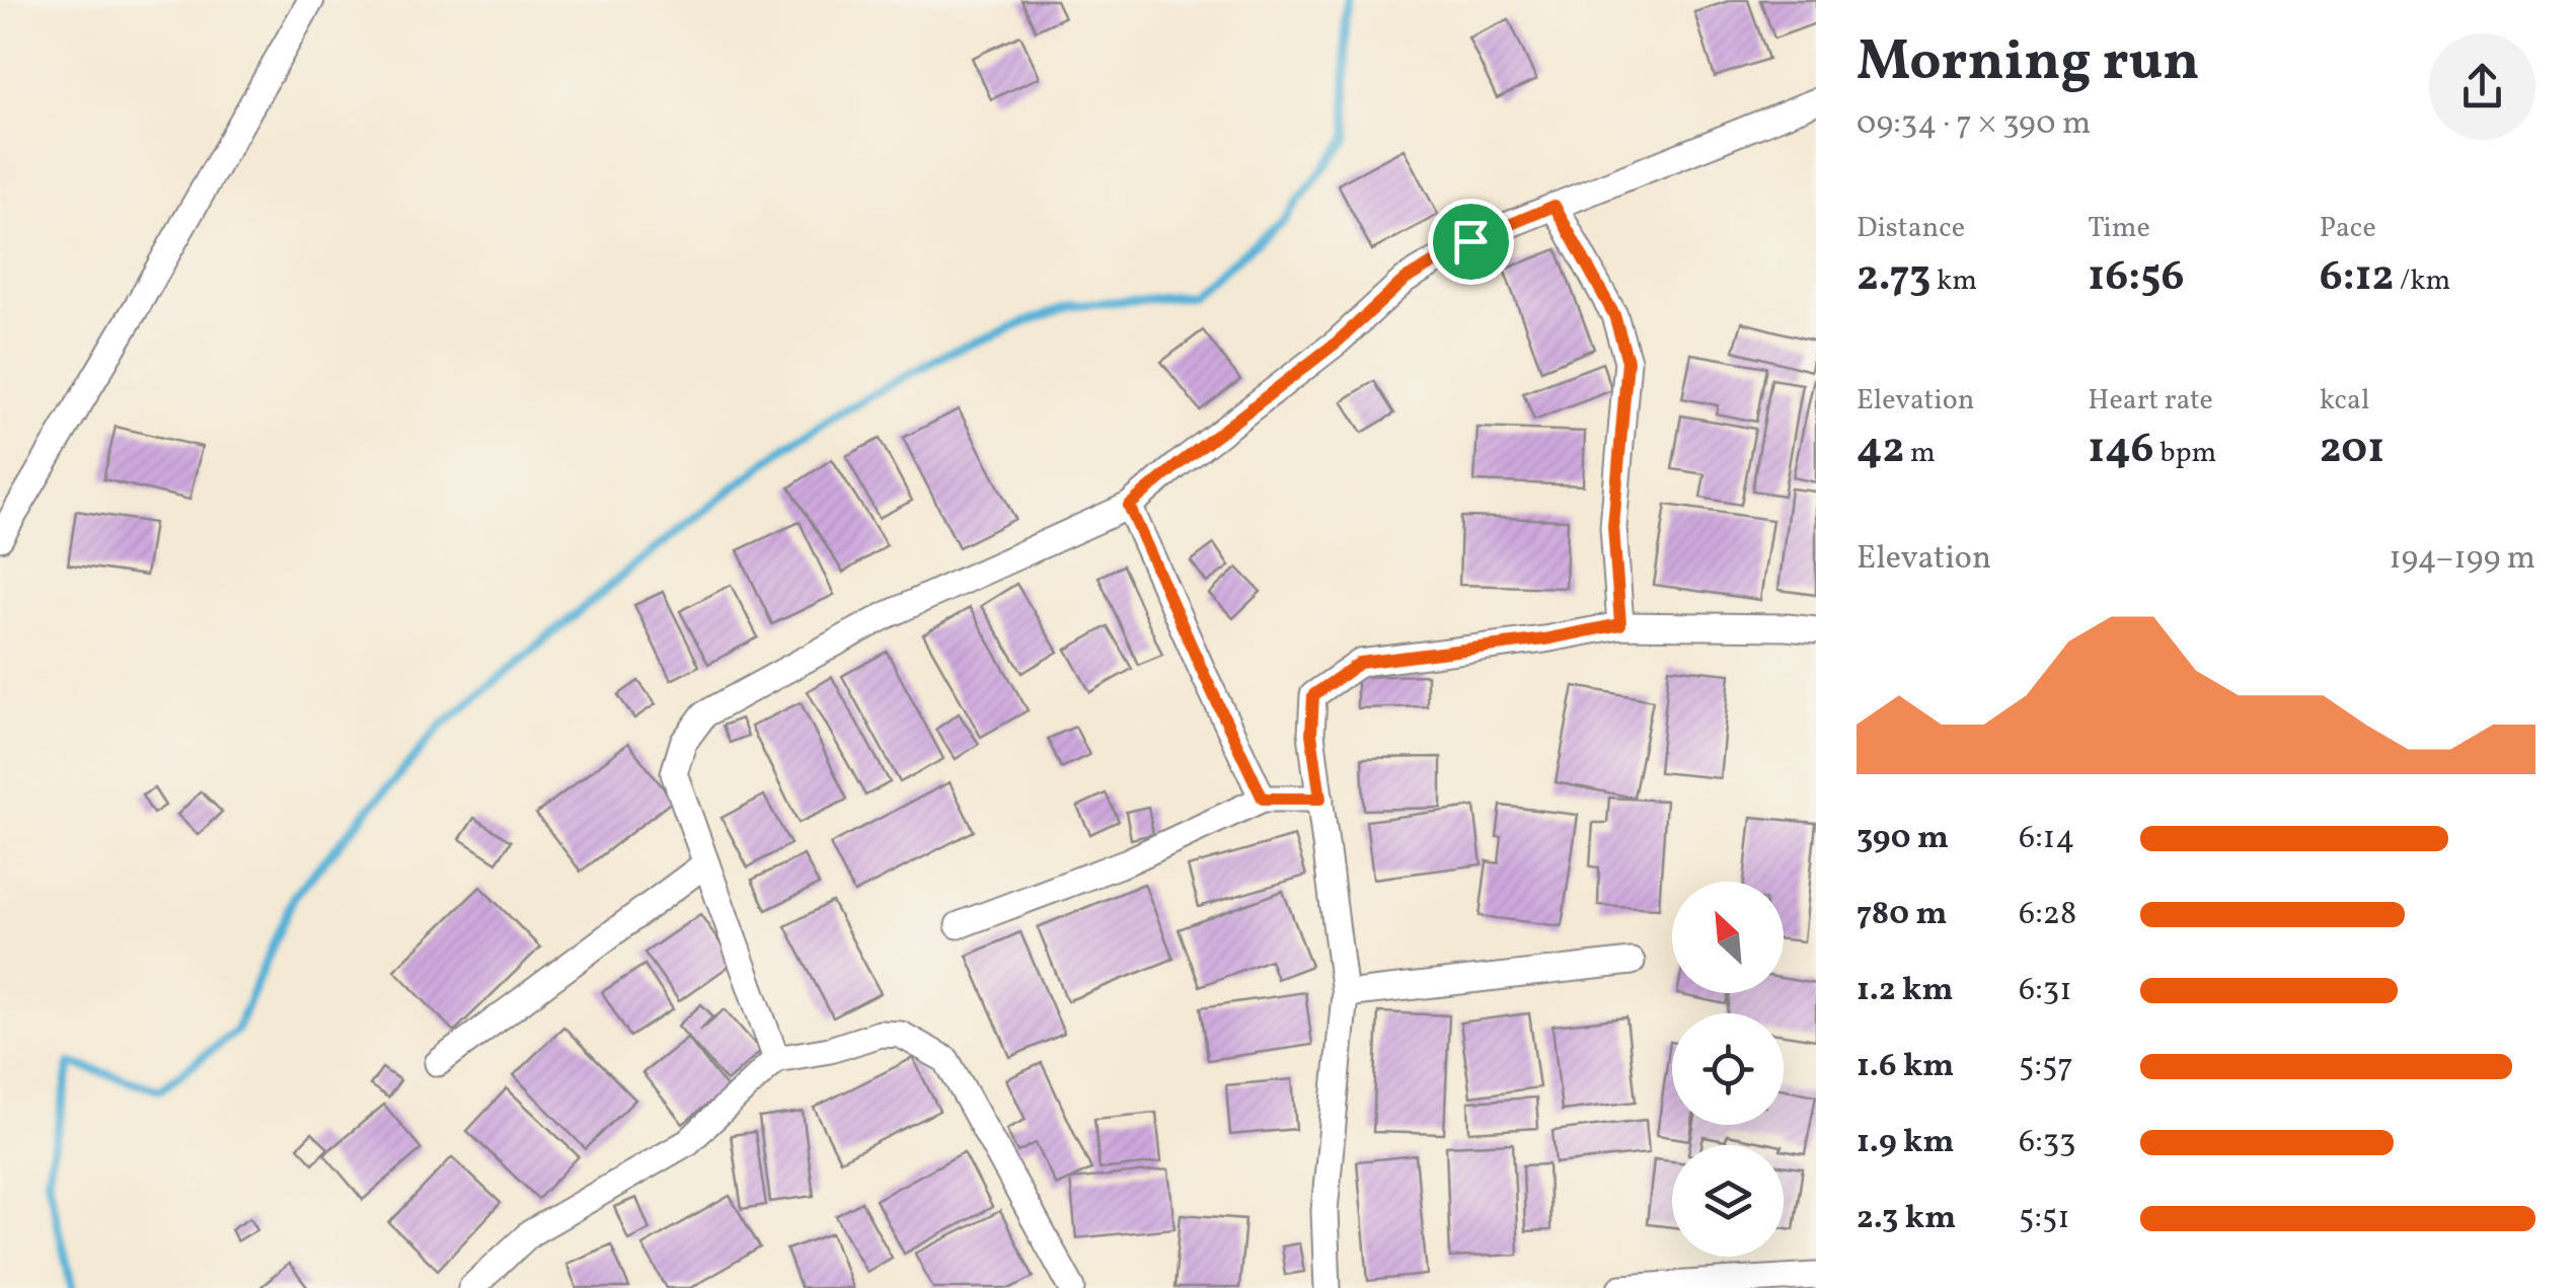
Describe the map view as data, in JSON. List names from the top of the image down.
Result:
{
  "north": "top left",
  "page": {
    "heading": ["Morning run", "09:34 · 7 × 390 m"],
    "stats": [
      ["Distance", "2.73 km"],
      ["Time", "16:56"],
      ["Pace", "6:12 /km"],
      ["Elevation", "42 m"],
      ["Heart rate", "146 bpm"],
      ["kcal", "201"]
    ],
    "chart": ["Elevation", "194–199 m"],
    "list": [
      {
        "name": "390 m",
        "note": "6:14"
      },
      {
        "name": "780 m",
        "note": "6:28"
      },
      {
        "name": "1.2 km",
        "note": "6:31"
      },
      {
        "name": "1.6 km",
        "note": "5:57"
      },
      {
        "name": "1.9 km",
        "note": "6:33"
      },
      {
        "name": "2.3 km",
        "note": "5:51"
      }
    ]
  }
}
